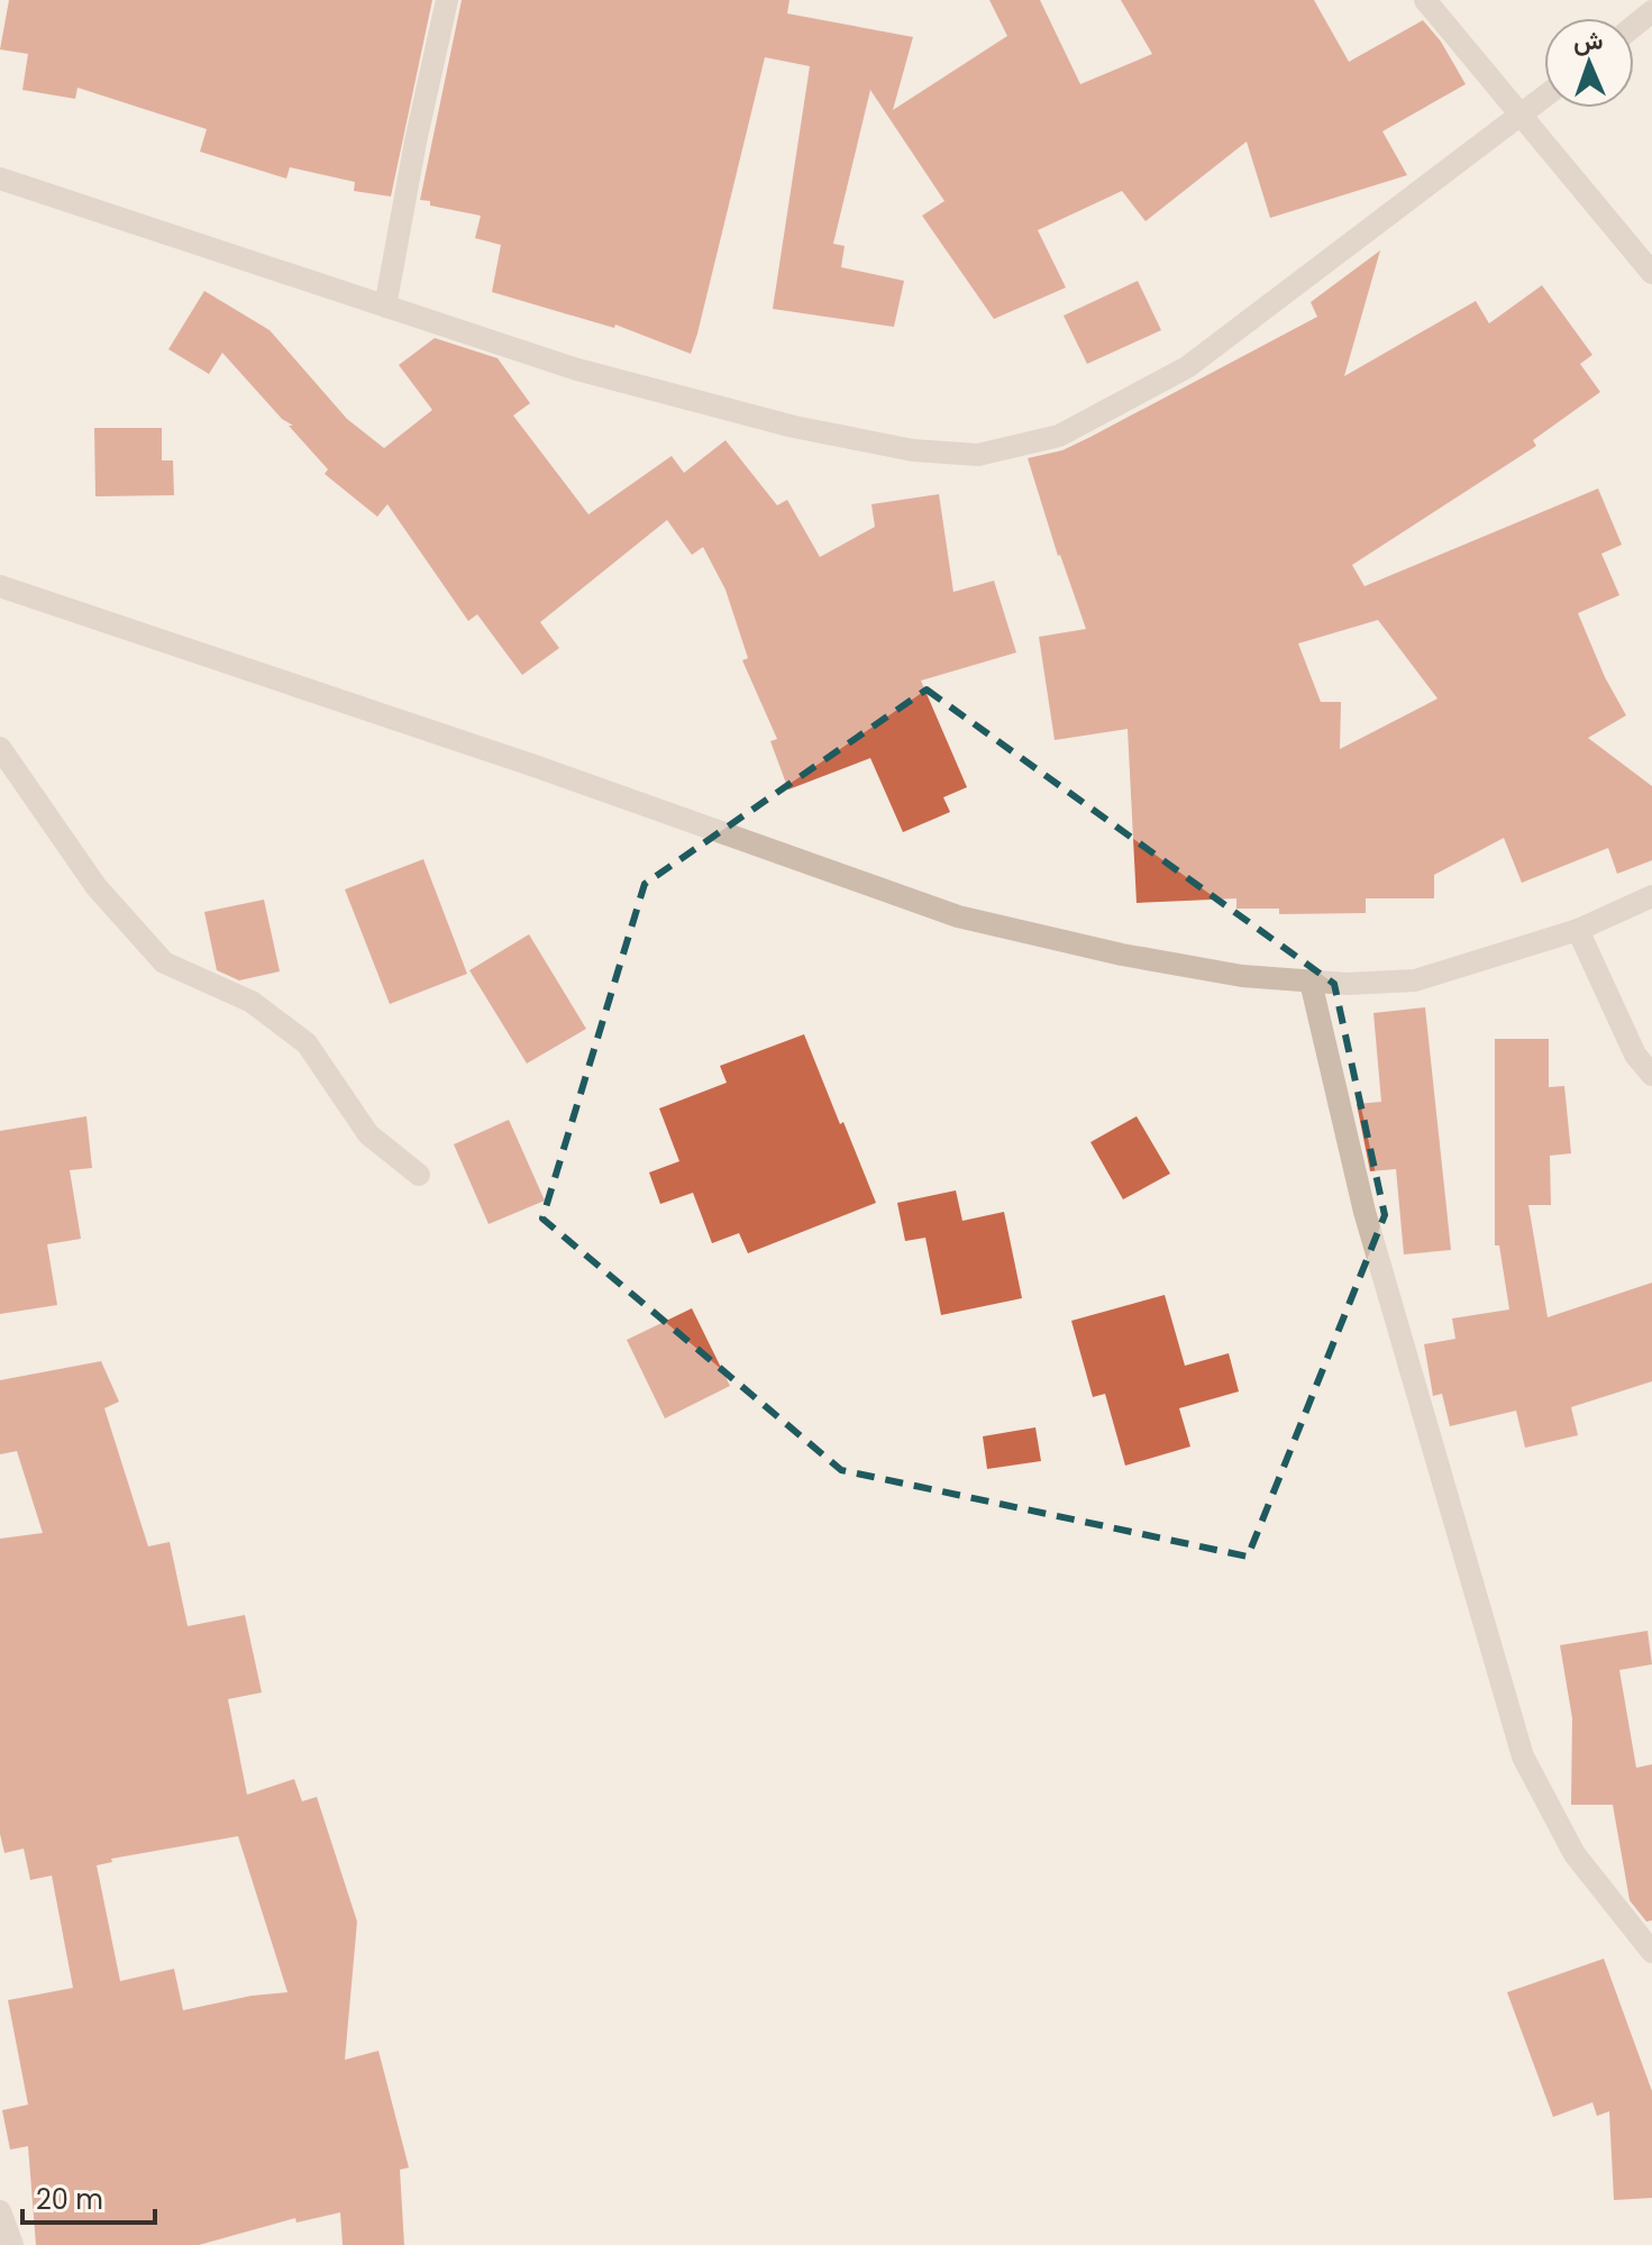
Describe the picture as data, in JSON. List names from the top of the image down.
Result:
{
  "scale_bar": "20 m",
  "north": "top"
}
